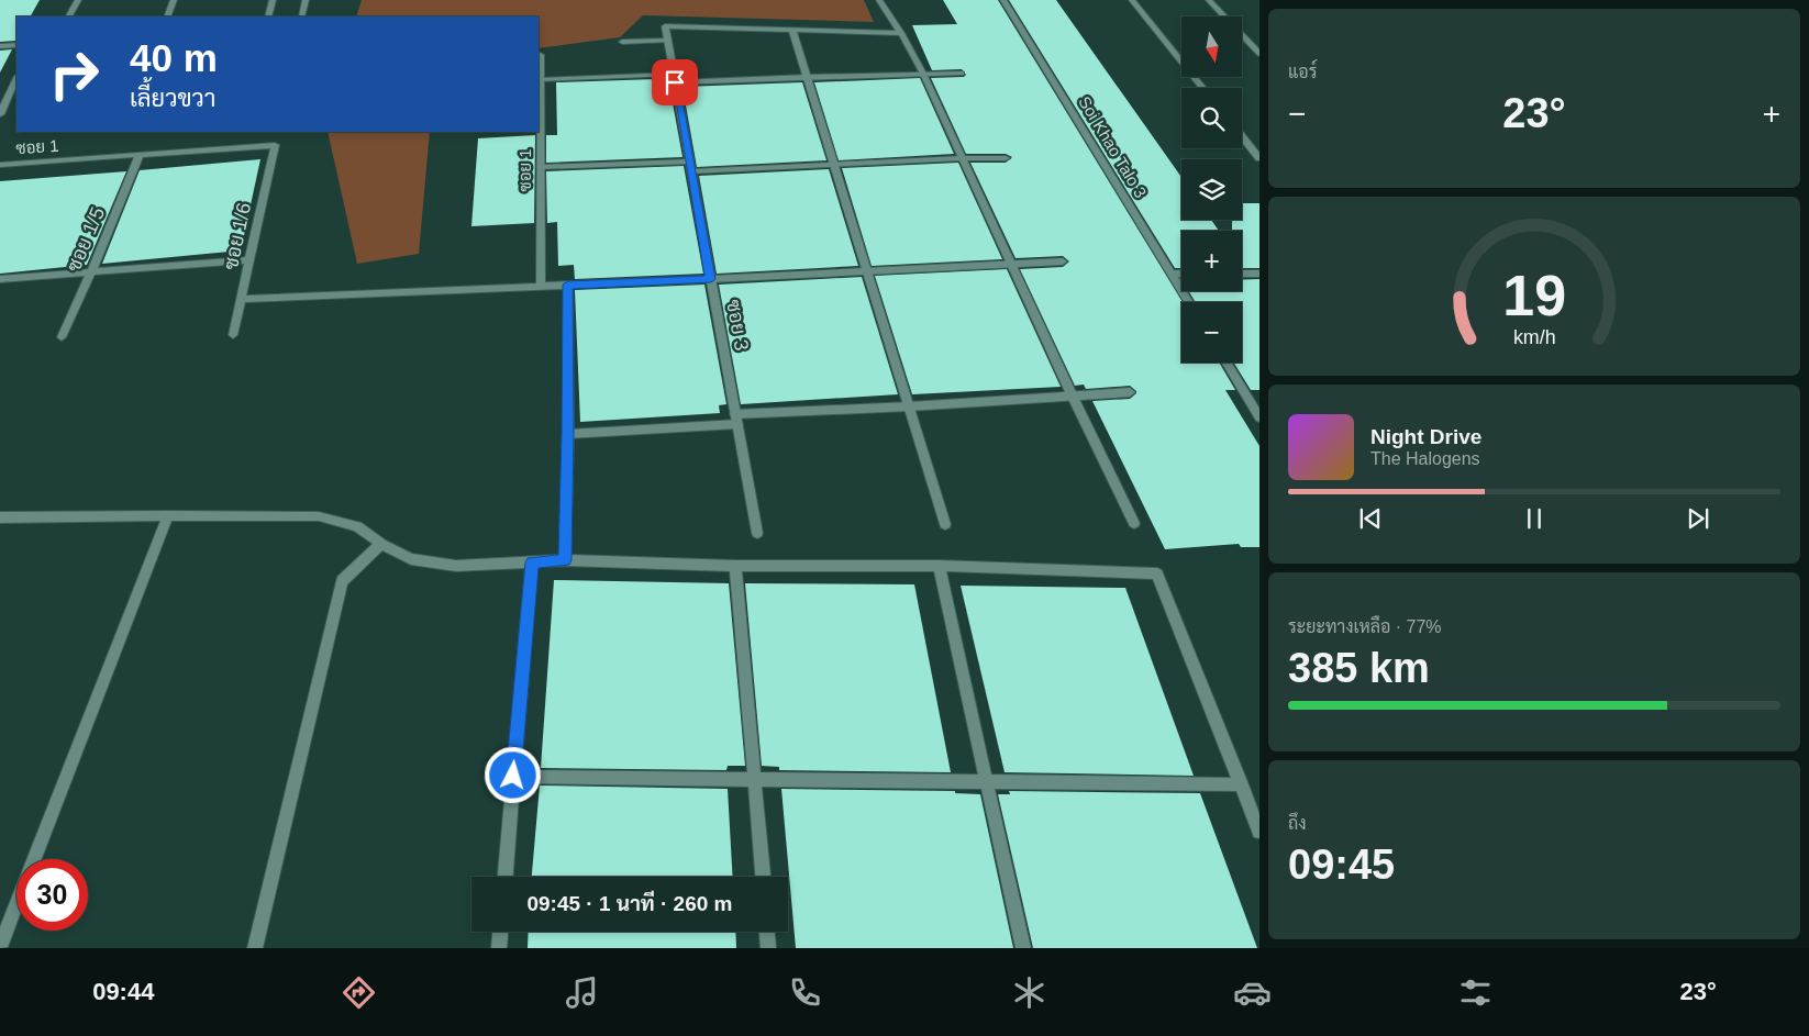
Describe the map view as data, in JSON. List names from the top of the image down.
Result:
{
  "streets": {
    "street": [
      "ซอย 1",
      "Soi Khao Talo 3",
      "ซอย 1/6",
      "ซอย 1/5",
      "ซอย 3"
    ]
  },
  "crossings": [
    ["ซอย 1", "ซอย 1/6"],
    ["ซอย 1", "ซอย 1/5"]
  ],
  "north": "bottom",
  "page": {
    "tile": [
      "แอร์",
      ["ระยะทางเหลือ · 77%", "385 km"],
      ["ถึง", "09:45"]
    ],
    "map_buttons": ["+", "−"],
    "turn": ["40 m", "เลี้ยวขวา"],
    "heat": ["−", "23°", "+"],
    "song": ["Night Drive", "The Halogens"],
    "limit": "30",
    "trip": "09:45 · 1 นาที · 260 m",
    "tabs": ["09:44", "23°"],
    "gauge": ["19", "km/h"]
  }
}
